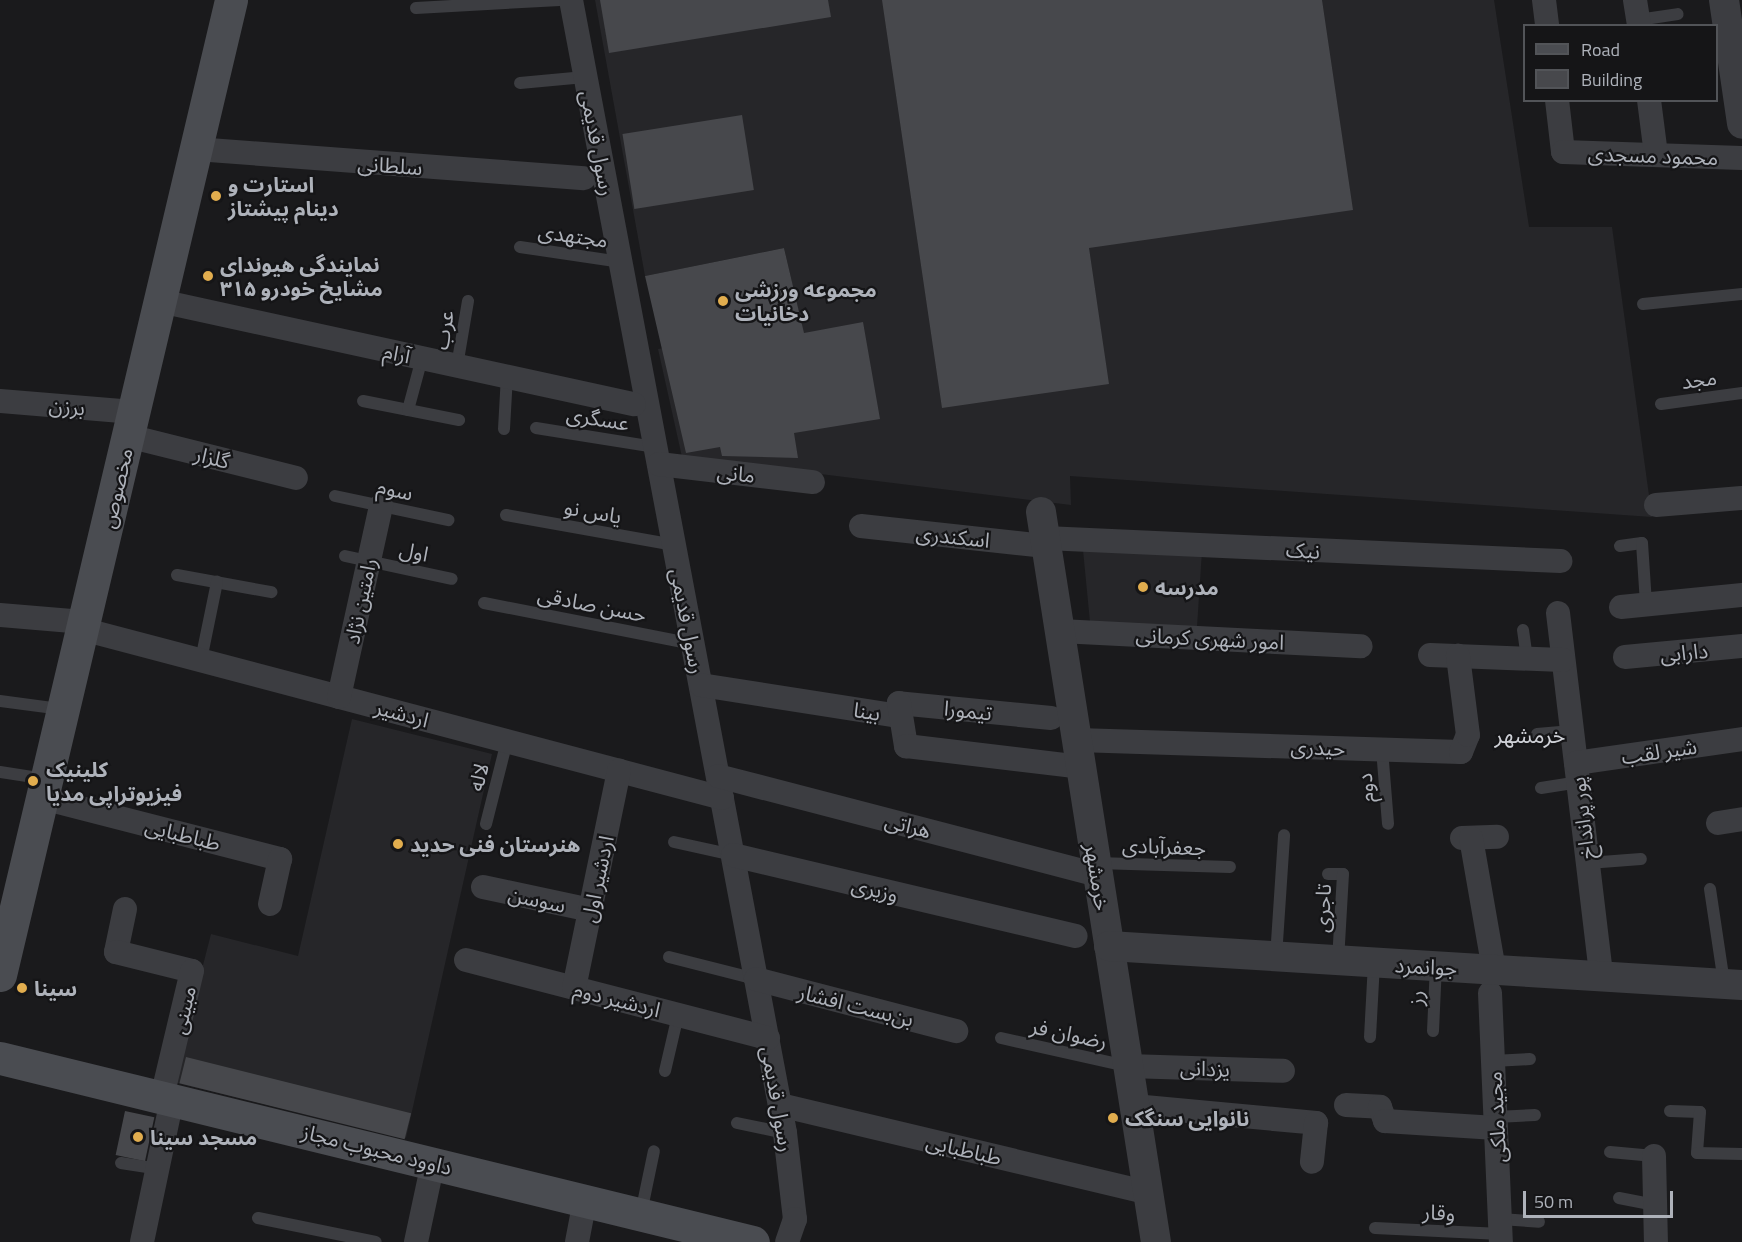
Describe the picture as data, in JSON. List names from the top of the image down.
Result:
{
  "streets": {
    "main road": ["مخصوص", "داوود محبوب مجاز"],
    "street": [
      "رسول قدیمی",
      "محمود مسجدی",
      "سلطانی",
      "آرام",
      "برزن",
      "گلزار",
      "مانی",
      "اسکندری",
      "نیک",
      "رامتین نژاد",
      "امور شهری کرمانی",
      "دارابی",
      "تیمورا",
      "بینا",
      "اردشیر",
      "حیدری",
      "شیر لقب",
      "پور پرانداخ",
      "هراتی",
      "طباطبایی",
      "خرمشهر",
      "اردشیر اول",
      "وزیری",
      "سوسن",
      "جوانمرد",
      "اردشیر دوم",
      "بن‌بست افشار",
      "مبینی",
      "یزدانی",
      "مجید ملکی"
    ],
    "lane": [
      "مجتهدی",
      "عرب",
      "مجد",
      "عسگری",
      "سوم",
      "یاس نو",
      "اول",
      "حسن صادقی",
      "لاله",
      "دوم",
      "جعفرآبادی",
      "تاجری",
      "رز",
      "رضوان فر",
      "وقار"
    ]
  },
  "crossings": [
    ["رسول قدیمی", "مجتهدی"],
    ["رسول قدیمی", "عسگری"],
    ["رسول قدیمی", "مانی"],
    ["رسول قدیمی", "یاس نو"],
    ["رسول قدیمی", "حسن صادقی"],
    ["رسول قدیمی", "بینا"],
    ["رسول قدیمی", "اردشیر"],
    ["رسول قدیمی", "هراتی"],
    ["رسول قدیمی", "طباطبایی"],
    ["رسول قدیمی", "وزیری"],
    ["رسول قدیمی", "اردشیر دوم"],
    ["رسول قدیمی", "بن‌بست افشار"],
    ["سلطانی", "مخصوص"],
    ["عرب", "آرام"],
    ["آرام", "مخصوص"],
    ["برزن", "گلزار"],
    ["برزن", "مخصوص"],
    ["عسگری", "مانی"],
    ["گلزار", "مخصوص"],
    ["مخصوص", "اردشیر"],
    ["مخصوص", "طباطبایی"],
    ["سوم", "رامتین نژاد"],
    ["اسکندری", "نیک"],
    ["اسکندری", "خرمشهر"],
    ["نیک", "خرمشهر"],
    ["اول", "رامتین نژاد"],
    ["رامتین نژاد", "اردشیر"],
    ["امور شهری کرمانی", "خرمشهر"],
    ["تیمورا", "بینا"],
    ["بینا", "حیدری"],
    ["بینا", "خرمشهر"],
    ["اردشیر", "لاله"],
    ["اردشیر", "هراتی"],
    ["اردشیر", "اردشیر اول"],
    ["حیدری", "دوم"],
    ["حیدری", "خرمشهر"],
    ["شیر لقب", "پور پرانداخ"],
    ["پور پرانداخ", "جوانمرد"],
    ["هراتی", "جعفرآبادی"],
    ["هراتی", "خرمشهر"],
    ["طباطبایی", "خرمشهر"],
    ["جعفرآبادی", "خرمشهر"],
    ["خرمشهر", "جوانمرد"],
    ["خرمشهر", "رضوان فر"],
    ["خرمشهر", "یزدانی"],
    ["اردشیر اول", "سوسن"],
    ["اردشیر اول", "اردشیر دوم"],
    ["تاجری", "جوانمرد"],
    ["جوانمرد", "رز"],
    ["جوانمرد", "مجید ملکی"],
    ["مبینی", "داوود محبوب مجاز"],
    ["رضوان فر", "یزدانی"],
    ["مجید ملکی", "وقار"]
  ],
  "districts": ["خرمشهر"],
  "places": [
    "استارت و دینام پیشتاز",
    "نمایندگی هیوندای ۳۱۵ مشایخ خودرو",
    "مجموعه ورزشی دخانیات",
    "مدرسه",
    "کلینیک فیزیوتراپی مدیا",
    "هنرستان فنی حدید",
    "سینا",
    "نانوایی سنگک",
    "مسجد سینا"
  ],
  "legend": ["Road", "Building"],
  "scale_bar": "50 m"
}
